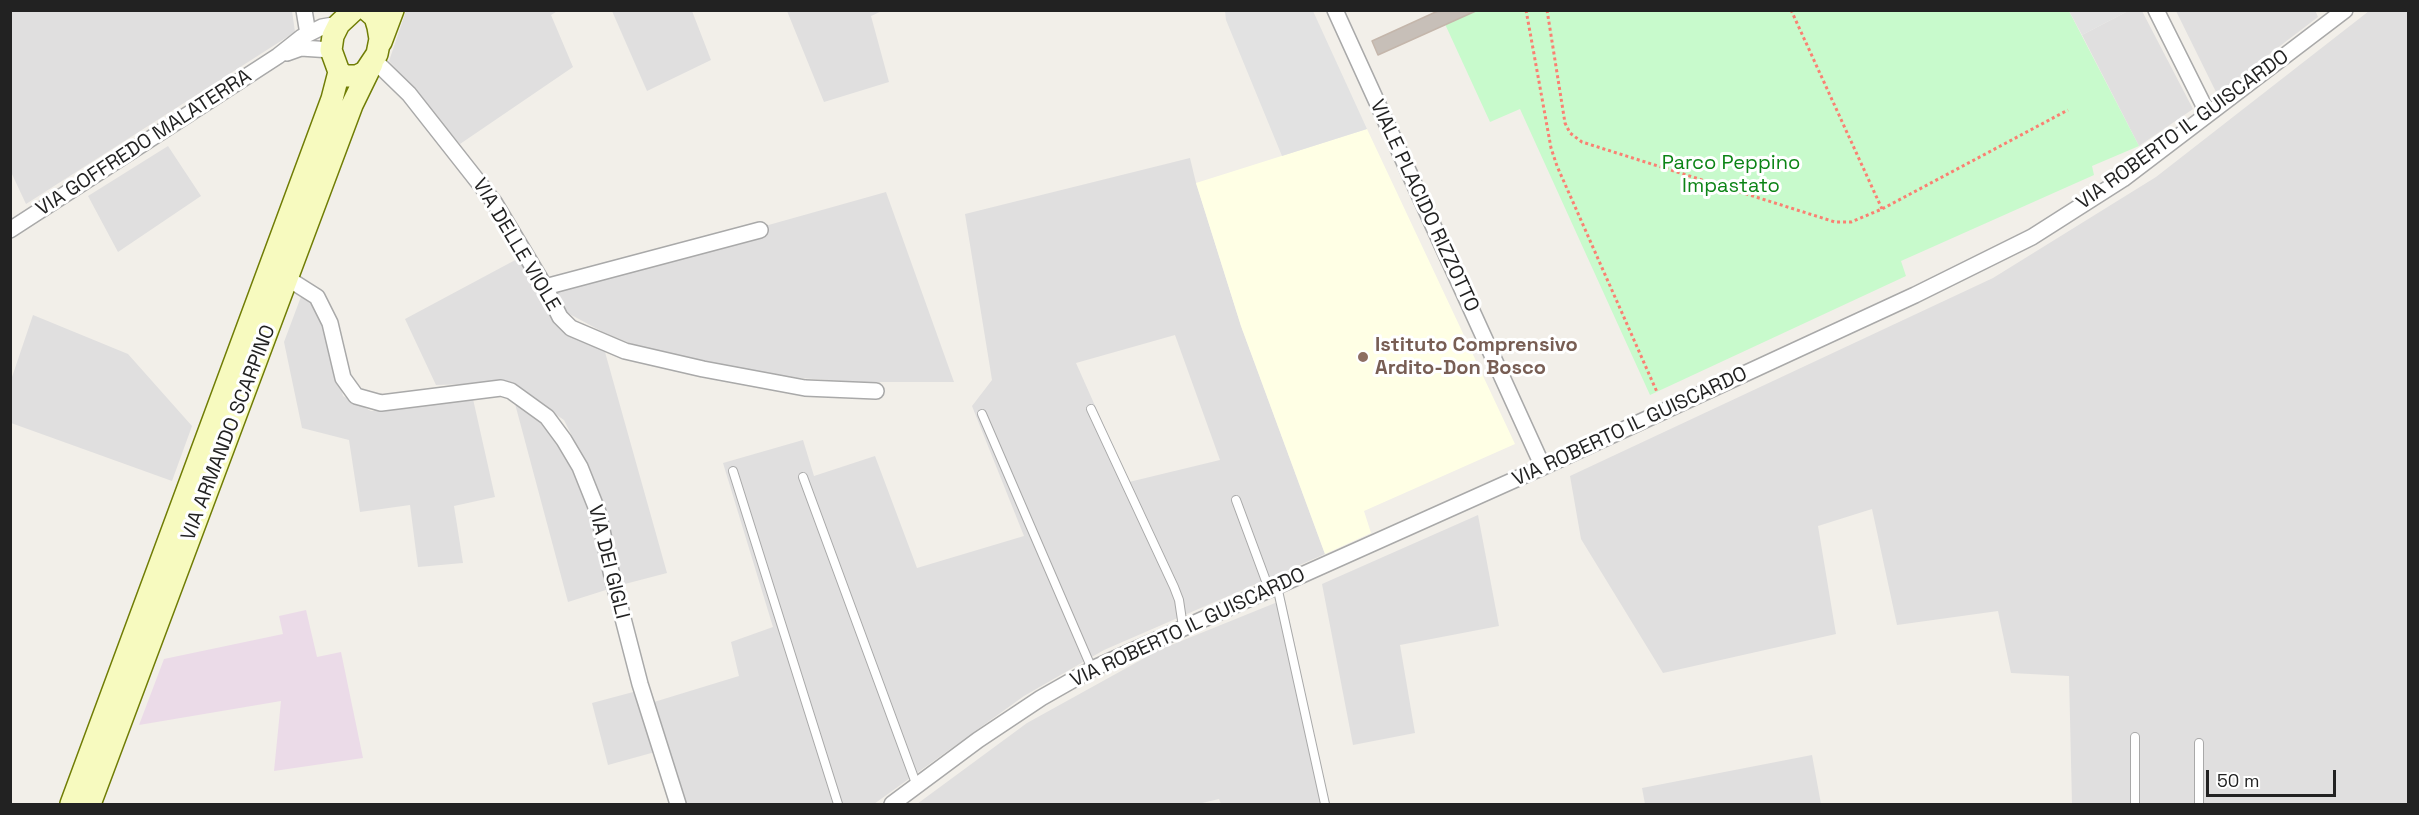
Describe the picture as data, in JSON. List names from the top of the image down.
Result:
{
  "streets": {
    "street": [
      "VIA ROBERTO IL GUISCARDO",
      "VIA GOFFREDO MALATERRA",
      "VIALE PLACIDO RIZZOTTO",
      "VIA DELLE VIOLE",
      "VIA ARMANDO SCARPINO",
      "VIA DEI GIGLI"
    ]
  },
  "crossings": [
    ["VIA ROBERTO IL GUISCARDO", "VIALE PLACIDO RIZZOTTO"],
    ["VIA DELLE VIOLE", "VIA ARMANDO SCARPINO"],
    ["VIA ARMANDO SCARPINO", "VIA DEI GIGLI"]
  ],
  "parks": ["Parco Peppino Impastato"],
  "places": ["Istituto Comprensivo Ardito-Don Bosco"],
  "scale_bar": "50 m"
}
